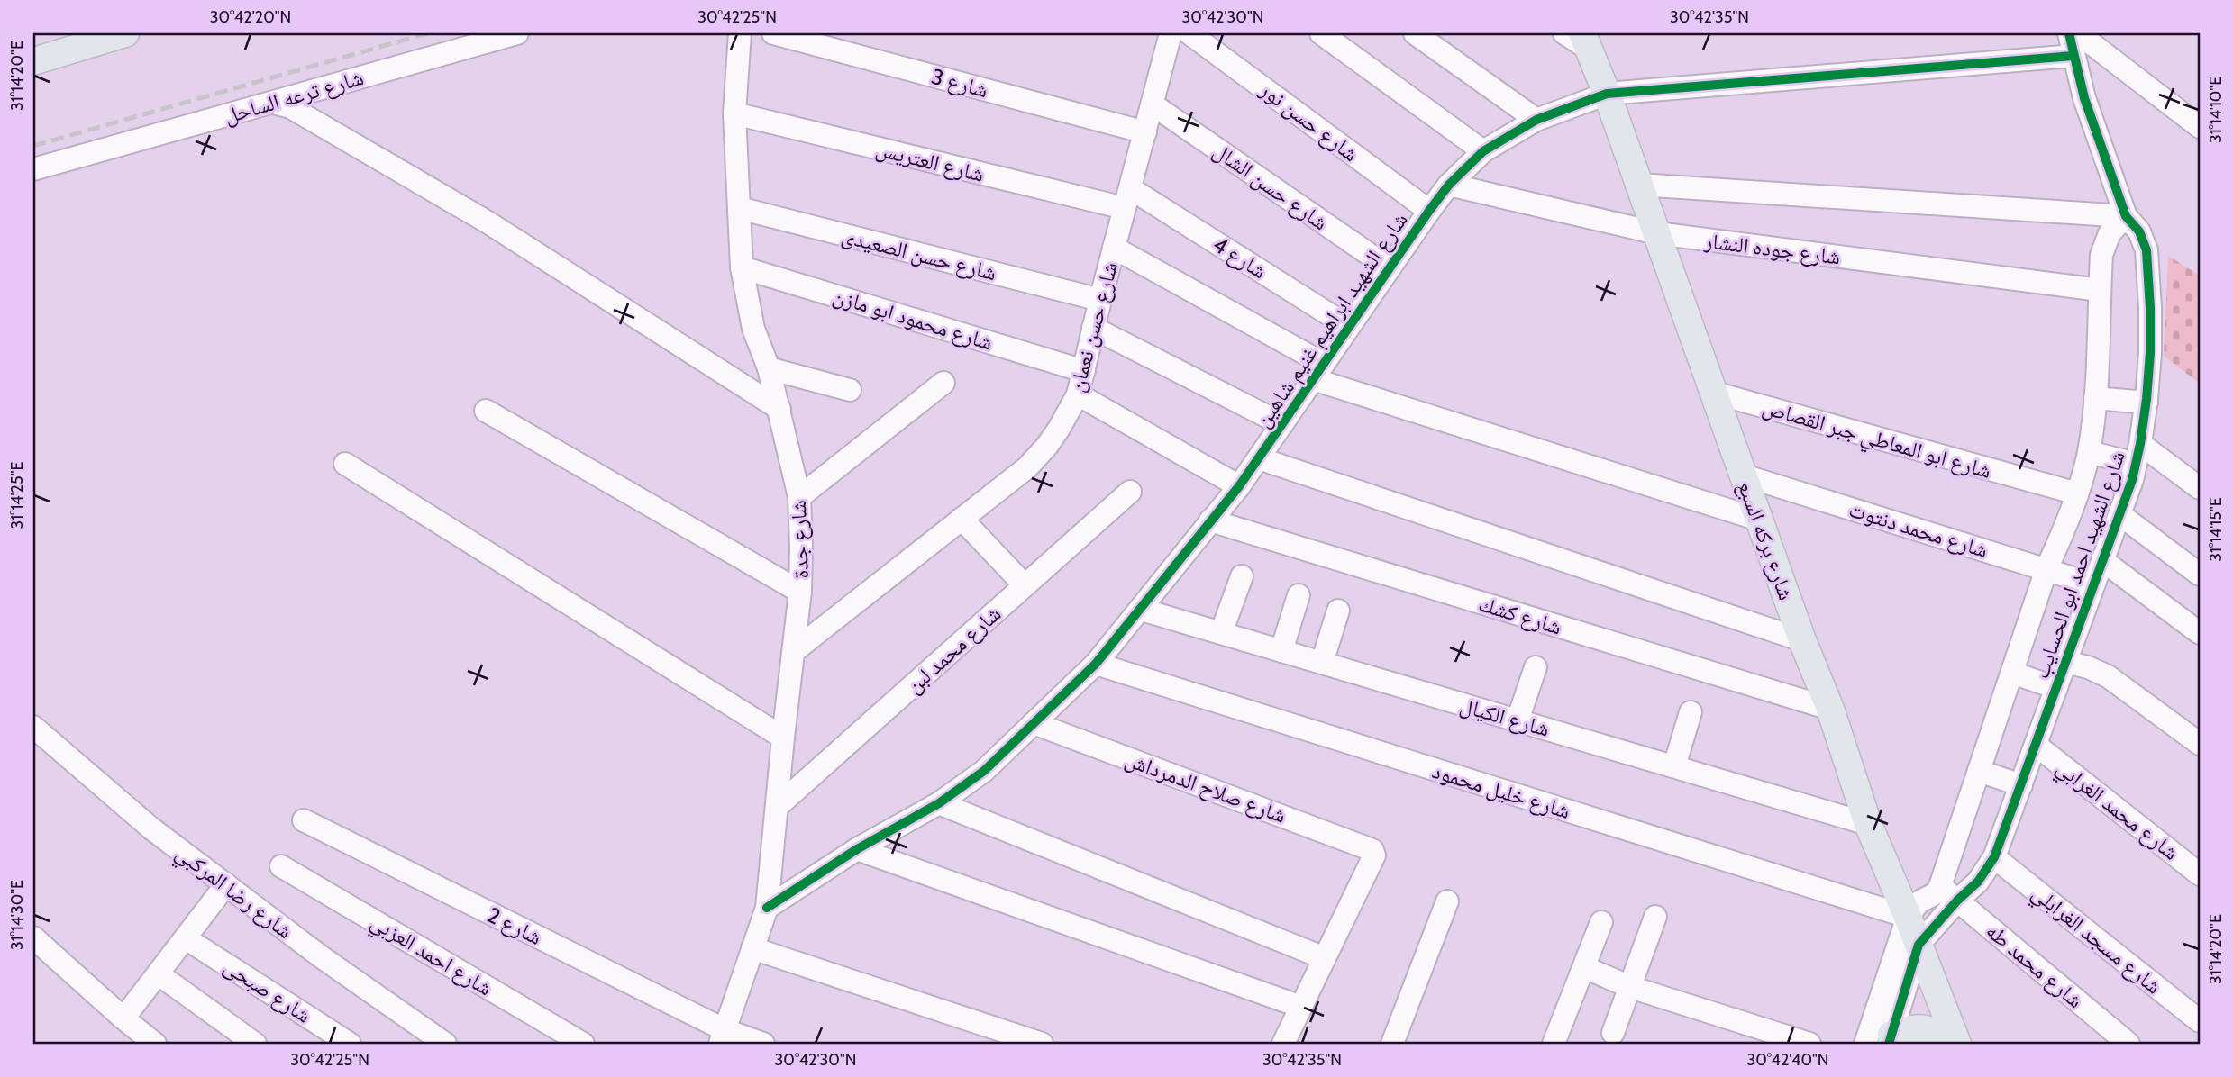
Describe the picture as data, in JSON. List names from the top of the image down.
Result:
{
  "streets": {
    "main road": ["شارع بركه السبع"],
    "street": [
      "شارع 3",
      "شارع ترعه الساحل",
      "شارع حسن نور",
      "شارع العتريس",
      "شارع حسن الشال",
      "شارع جوده النشار",
      "شارع حسن الصعيدى",
      "شارع 4",
      "شارع محمود ابو مازن",
      "شارع الشهيد ابراهيم غنيم شاهين",
      "شارع حسن نعمان",
      "شارع ابو المعاطي جبر القصاص",
      "شارع محمد دنتوت",
      "شارع جدة",
      "شارع الشهيد احمد ابو الحسايب",
      "شارع كشك",
      "شارع محمد لبن",
      "شارع الكيال",
      "شارع صلاح الدمرداش",
      "شارع خليل محمود",
      "شارع محمد الغرابي",
      "شارع رضا المركبي",
      "شارع 2",
      "شارع مسجد الغرابلي",
      "شارع احمد العزبي",
      "شارع محمد طه",
      "شارع صبحى"
    ]
  },
  "crossings": [
    ["شارع 3", "شارع حسن نعمان"],
    ["شارع حسن نور", "شارع الشهيد ابراهيم غنيم شاهين"],
    ["شارع العتريس", "شارع 4"],
    ["شارع العتريس", "شارع حسن نعمان"],
    ["شارع العتريس", "شارع جدة"],
    ["شارع حسن الشال", "شارع الشهيد ابراهيم غنيم شاهين"],
    ["شارع حسن الشال", "شارع حسن نعمان"],
    ["شارع جوده النشار", "شارع الشهيد ابراهيم غنيم شاهين"],
    ["شارع جوده النشار", "شارع بركه السبع"],
    ["شارع جوده النشار", "شارع الشهيد احمد ابو الحسايب"],
    ["شارع حسن الصعيدى", "شارع حسن نعمان"],
    ["شارع حسن الصعيدى", "شارع جدة"],
    ["شارع 4", "شارع الشهيد ابراهيم غنيم شاهين"],
    ["شارع 4", "شارع حسن نعمان"],
    ["شارع محمود ابو مازن", "شارع حسن نعمان"],
    ["شارع محمود ابو مازن", "شارع جدة"],
    ["شارع الشهيد ابراهيم غنيم شاهين", "شارع جدة"],
    ["شارع الشهيد ابراهيم غنيم شاهين", "شارع بركه السبع"],
    ["شارع الشهيد ابراهيم غنيم شاهين", "شارع الشهيد احمد ابو الحسايب"],
    ["شارع الشهيد ابراهيم غنيم شاهين", "شارع كشك"],
    ["شارع الشهيد ابراهيم غنيم شاهين", "شارع الكيال"],
    ["شارع الشهيد ابراهيم غنيم شاهين", "شارع صلاح الدمرداش"],
    ["شارع الشهيد ابراهيم غنيم شاهين", "شارع خليل محمود"],
    ["شارع حسن نعمان", "شارع جدة"],
    ["شارع ابو المعاطي جبر القصاص", "شارع بركه السبع"],
    ["شارع ابو المعاطي جبر القصاص", "شارع الشهيد احمد ابو الحسايب"],
    ["شارع محمد دنتوت", "شارع بركه السبع"],
    ["شارع محمد دنتوت", "شارع الشهيد احمد ابو الحسايب"],
    ["شارع جدة", "شارع محمد لبن"],
    ["شارع جدة", "شارع 2"],
    ["شارع بركه السبع", "شارع الشهيد احمد ابو الحسايب"],
    ["شارع بركه السبع", "شارع كشك"],
    ["شارع بركه السبع", "شارع الكيال"],
    ["شارع بركه السبع", "شارع خليل محمود"],
    ["شارع الشهيد احمد ابو الحسايب", "شارع محمد الغرابي"],
    ["شارع الشهيد احمد ابو الحسايب", "شارع مسجد الغرابلي"],
    ["شارع الشهيد احمد ابو الحسايب", "شارع محمد طه"]
  ],
  "coordinates": [
    "30°42'20\"N",
    "30°42'25\"N",
    "30°42'30\"N",
    "30°42'35\"N",
    "31°14'20\"E",
    "31°14'10\"E",
    "31°14'25\"E",
    "31°14'15\"E",
    "31°14'30\"E",
    "30°42'40\"N"
  ]
}
